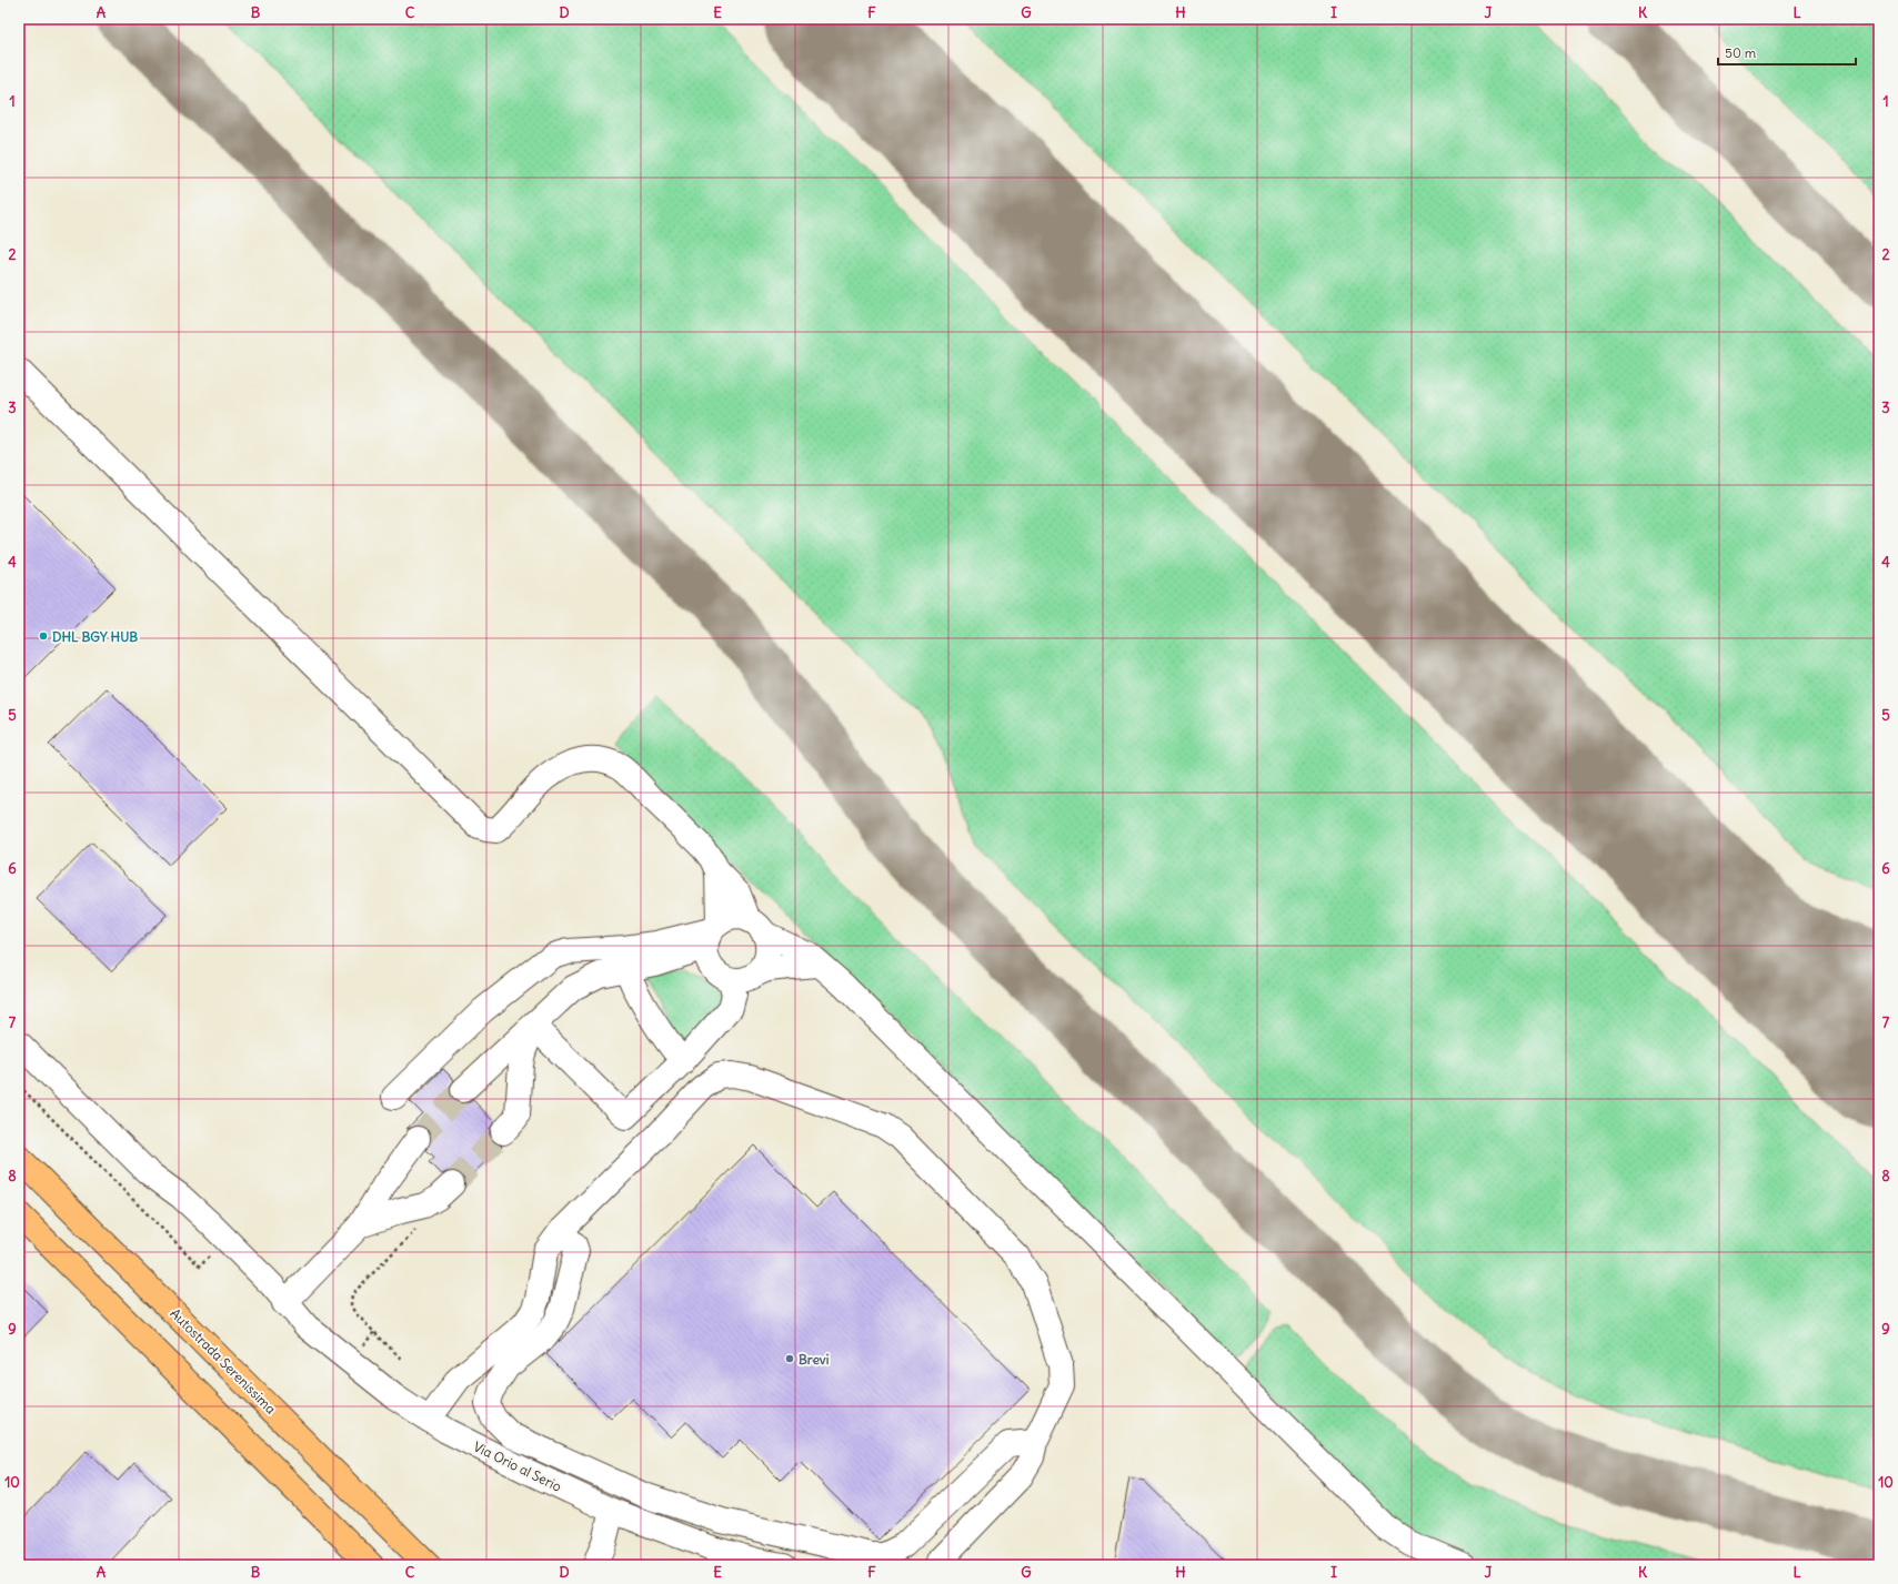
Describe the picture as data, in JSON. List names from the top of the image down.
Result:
{
  "streets": {
    "highway": ["Autostrada Serenissima"],
    "street": ["Via Orio al Serio"]
  },
  "places": ["DHL BGY HUB", "Brevi"],
  "scale_bar": "50 m",
  "grid": {
    "columns": [
      "A",
      "B",
      "C",
      "D",
      "E",
      "F",
      "G",
      "H",
      "I",
      "J",
      "K",
      "L"
    ],
    "rows": [
      "1",
      "2",
      "3",
      "4",
      "5",
      "6",
      "7",
      "8",
      "9",
      "10"
    ]
  }
}
